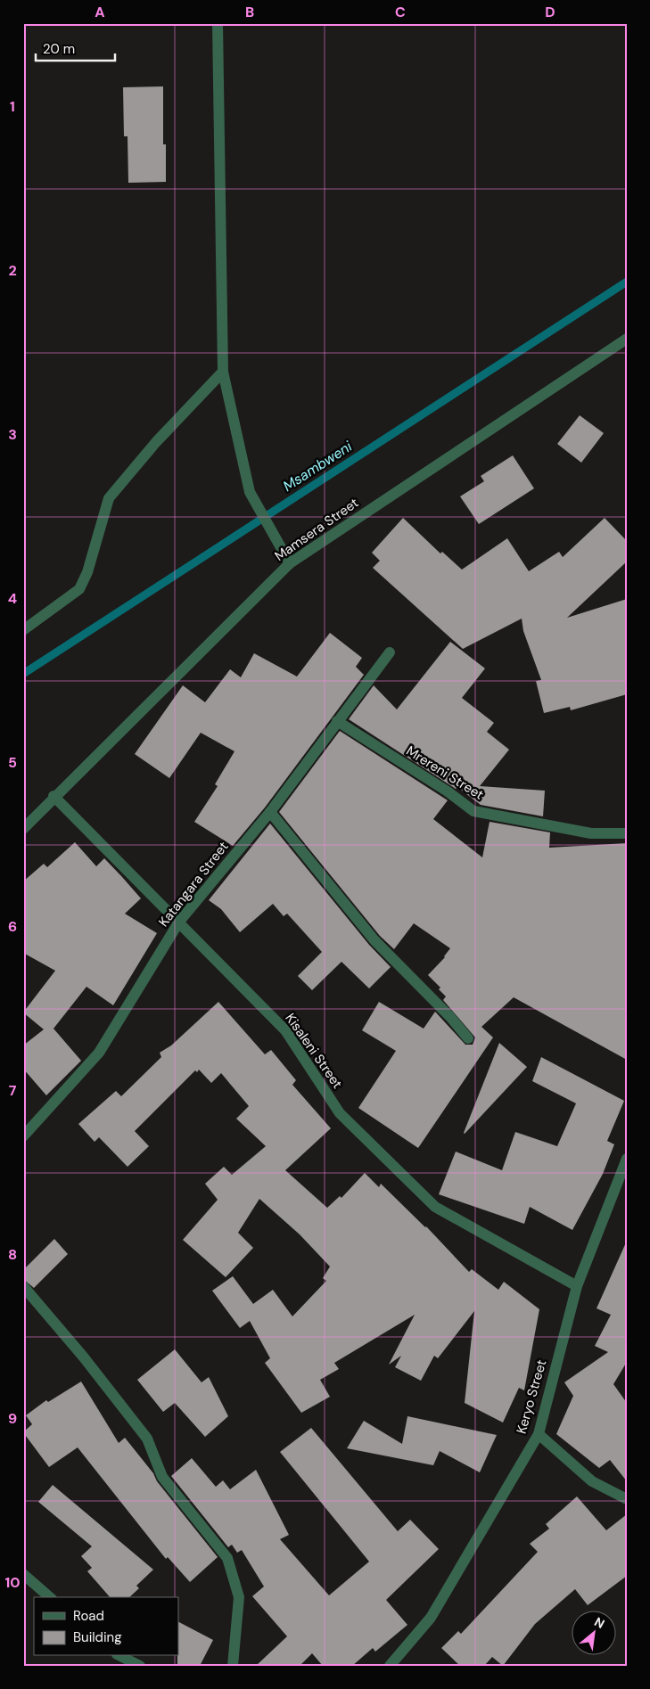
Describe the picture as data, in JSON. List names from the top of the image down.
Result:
{
  "streets": {
    "street": [
      "Mamsera Street",
      "Mrereni Street",
      "Katangara Street",
      "Kisaleni Street",
      "Keryo Street"
    ]
  },
  "crossings": [
    ["Mamsera Street", "Kisaleni Street"],
    ["Mrereni Street", "Katangara Street"],
    ["Katangara Street", "Kisaleni Street"],
    ["Kisaleni Street", "Keryo Street"]
  ],
  "water": ["Msambweni"],
  "legend": ["Road", "Building"],
  "scale_bar": "20 m",
  "north": "top right",
  "grid": {
    "columns": [
      "A",
      "B",
      "C",
      "D"
    ],
    "rows": [
      "1",
      "2",
      "3",
      "4",
      "5",
      "6",
      "7",
      "8",
      "9",
      "10"
    ]
  }
}
